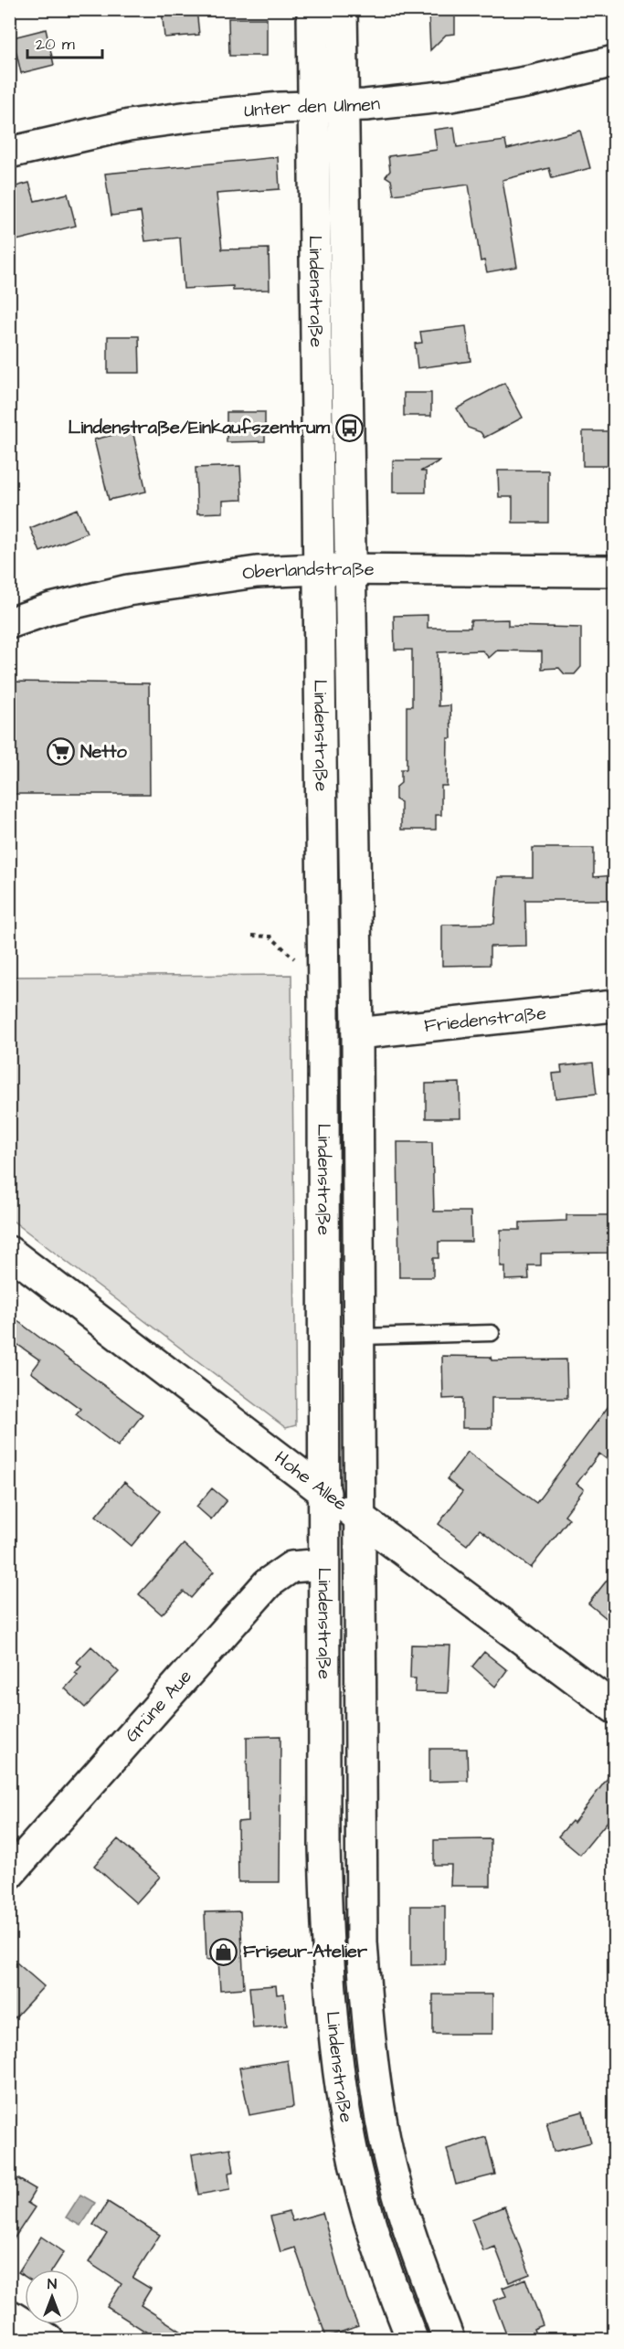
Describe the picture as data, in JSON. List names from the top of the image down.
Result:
{
  "streets": {
    "street": [
      "Unter den Ulmen",
      "Lindenstraße",
      "Oberlandstraße",
      "Friedenstraße",
      "Hohe Allee",
      "Grüne Aue"
    ]
  },
  "crossings": [
    ["Unter den Ulmen", "Lindenstraße"],
    ["Lindenstraße", "Oberlandstraße"],
    ["Lindenstraße", "Friedenstraße"],
    ["Lindenstraße", "Hohe Allee"],
    ["Lindenstraße", "Grüne Aue"]
  ],
  "places": {
    "bus stop": ["Lindenstraße/Einkaufszentrum"],
    "supermarket": ["Netto"],
    "shop": ["Friseur-Atelier"]
  },
  "scale_bar": "20 m",
  "north": "top"
}
